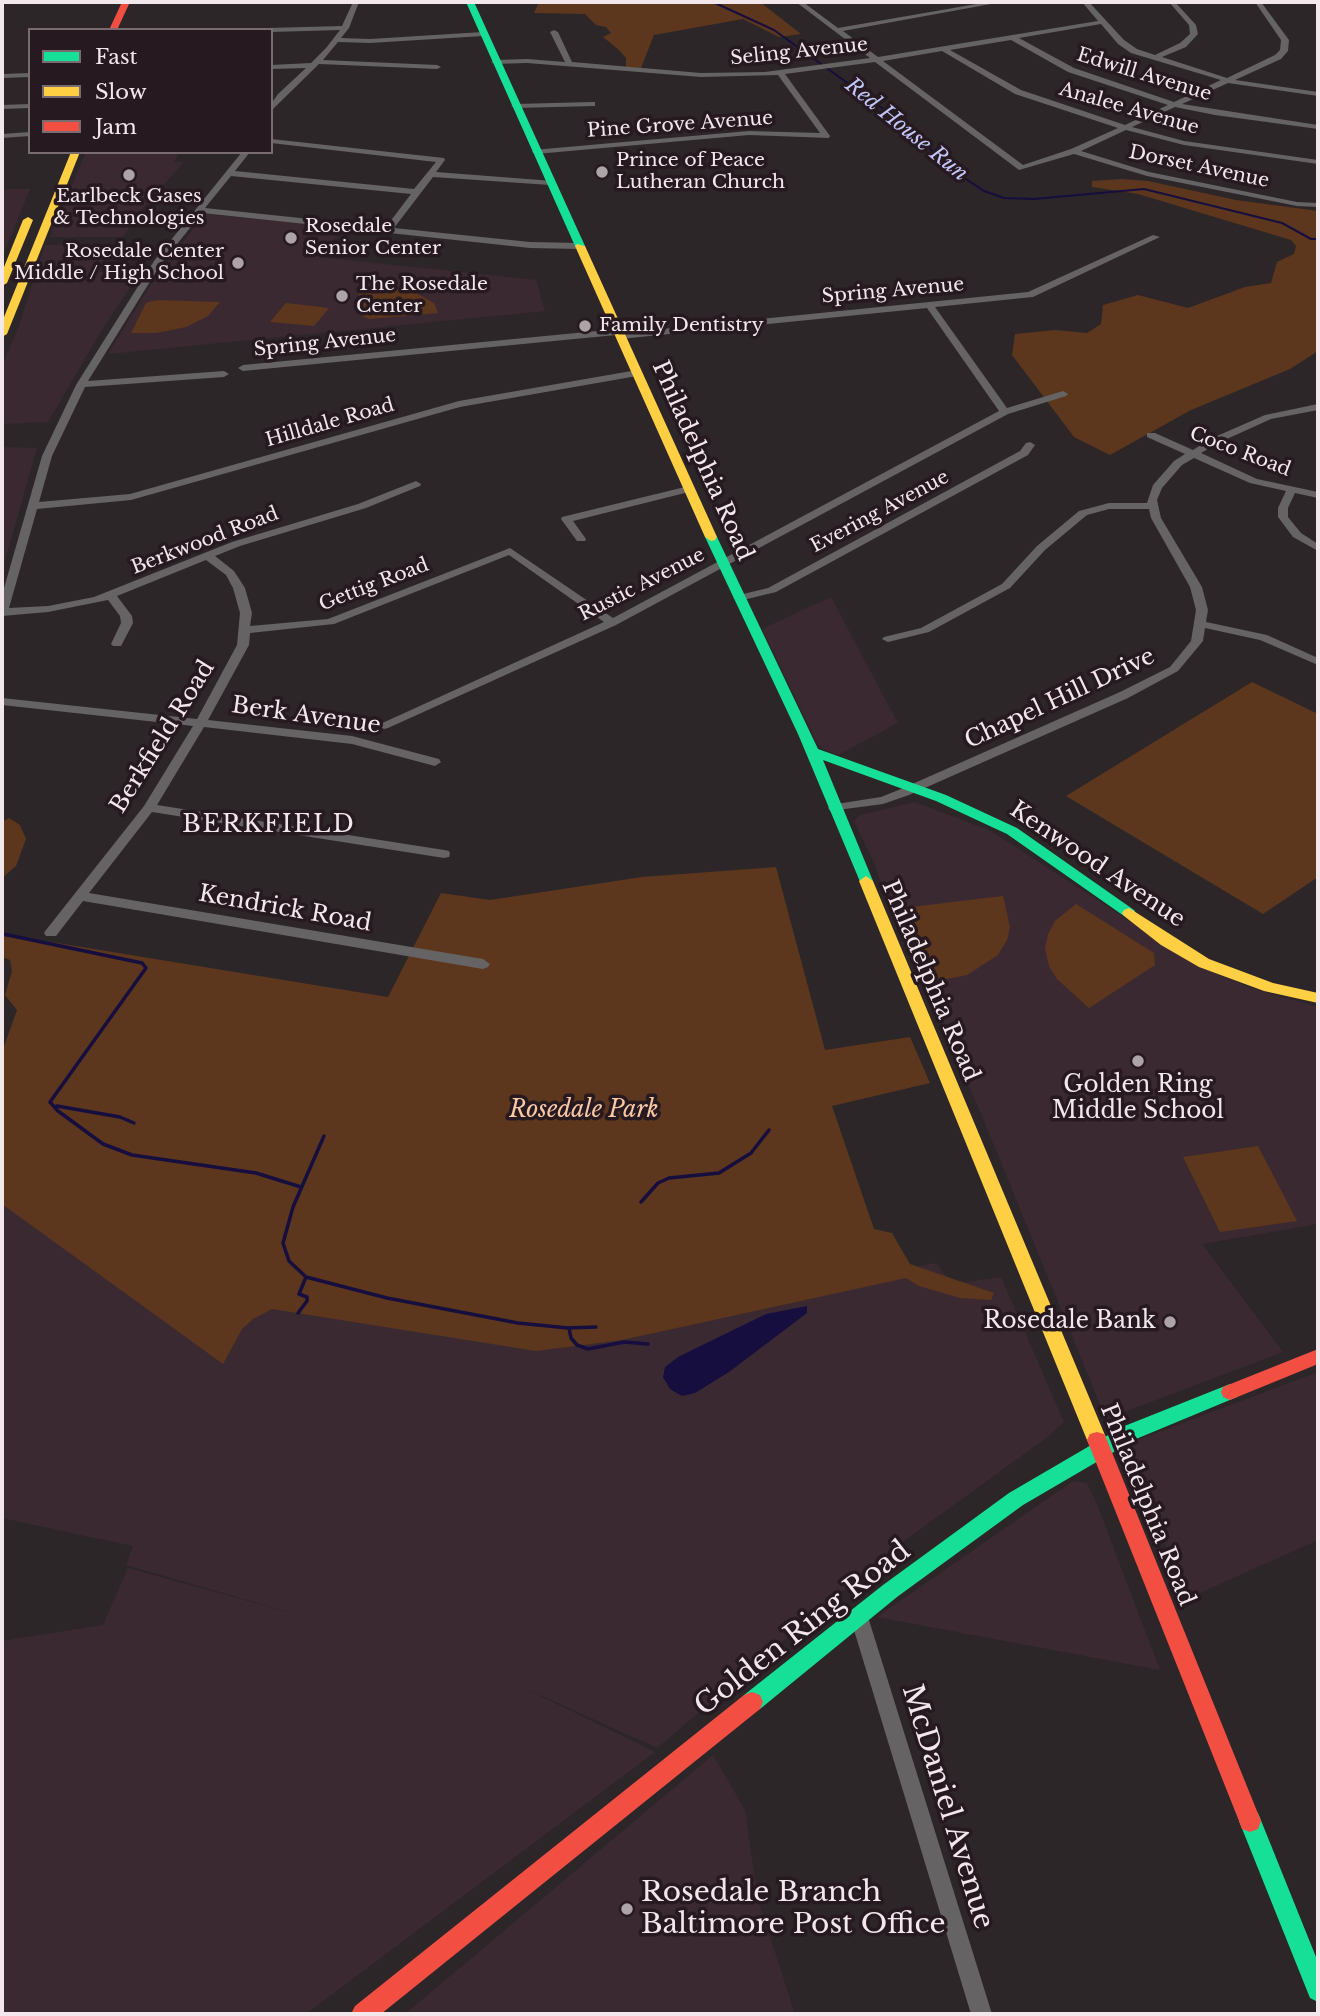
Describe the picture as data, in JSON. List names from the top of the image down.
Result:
{
  "streets": {
    "main road": ["Philadelphia Road", "Kenwood Avenue", "Golden Ring Road"],
    "street": [
      "Seling Avenue",
      "Edwill Avenue",
      "Analee Avenue",
      "Pine Grove Avenue",
      "Dorset Avenue",
      "Spring Avenue",
      "Hilldale Road",
      "Coco Road",
      "Evering Avenue",
      "Berkwood Road",
      "Gettig Road",
      "Rustic Avenue",
      "Chapel Hill Drive",
      "Berk Avenue",
      "Berkfield Road",
      "Kendrick Road",
      "McDaniel Avenue"
    ]
  },
  "crossings": [
    ["Seling Avenue", "Edwill Avenue"],
    ["Seling Avenue", "Analee Avenue"],
    ["Seling Avenue", "Pine Grove Avenue"],
    ["Seling Avenue", "Philadelphia Road"],
    ["Pine Grove Avenue", "Philadelphia Road"],
    ["Spring Avenue", "Philadelphia Road"],
    ["Hilldale Road", "Philadelphia Road"],
    ["Philadelphia Road", "Evering Avenue"],
    ["Philadelphia Road", "Rustic Avenue"],
    ["Philadelphia Road", "Chapel Hill Drive"],
    ["Philadelphia Road", "Kenwood Avenue"],
    ["Philadelphia Road", "Golden Ring Road"],
    ["Gettig Road", "Rustic Avenue"],
    ["Gettig Road", "Berkfield Road"],
    ["Chapel Hill Drive", "Kenwood Avenue"],
    ["Berk Avenue", "Berkfield Road"],
    ["Berkfield Road", "Kendrick Road"],
    ["Golden Ring Road", "McDaniel Avenue"]
  ],
  "districts": ["BERKFIELD"],
  "water": ["Red House Run"],
  "parks": ["Rosedale Park"],
  "places": [
    "Prince of Peace Lutheran Church",
    "Earlbeck Gases & Technologies",
    "Rosedale Senior Center",
    "Rosedale Center Middle / High School",
    "The Rosedale Center",
    "Family Dentistry",
    "Golden Ring Middle School",
    "Rosedale Bank",
    "Rosedale Branch Baltimore Post Office"
  ],
  "legend": ["Fast", "Slow", "Jam"]
}
